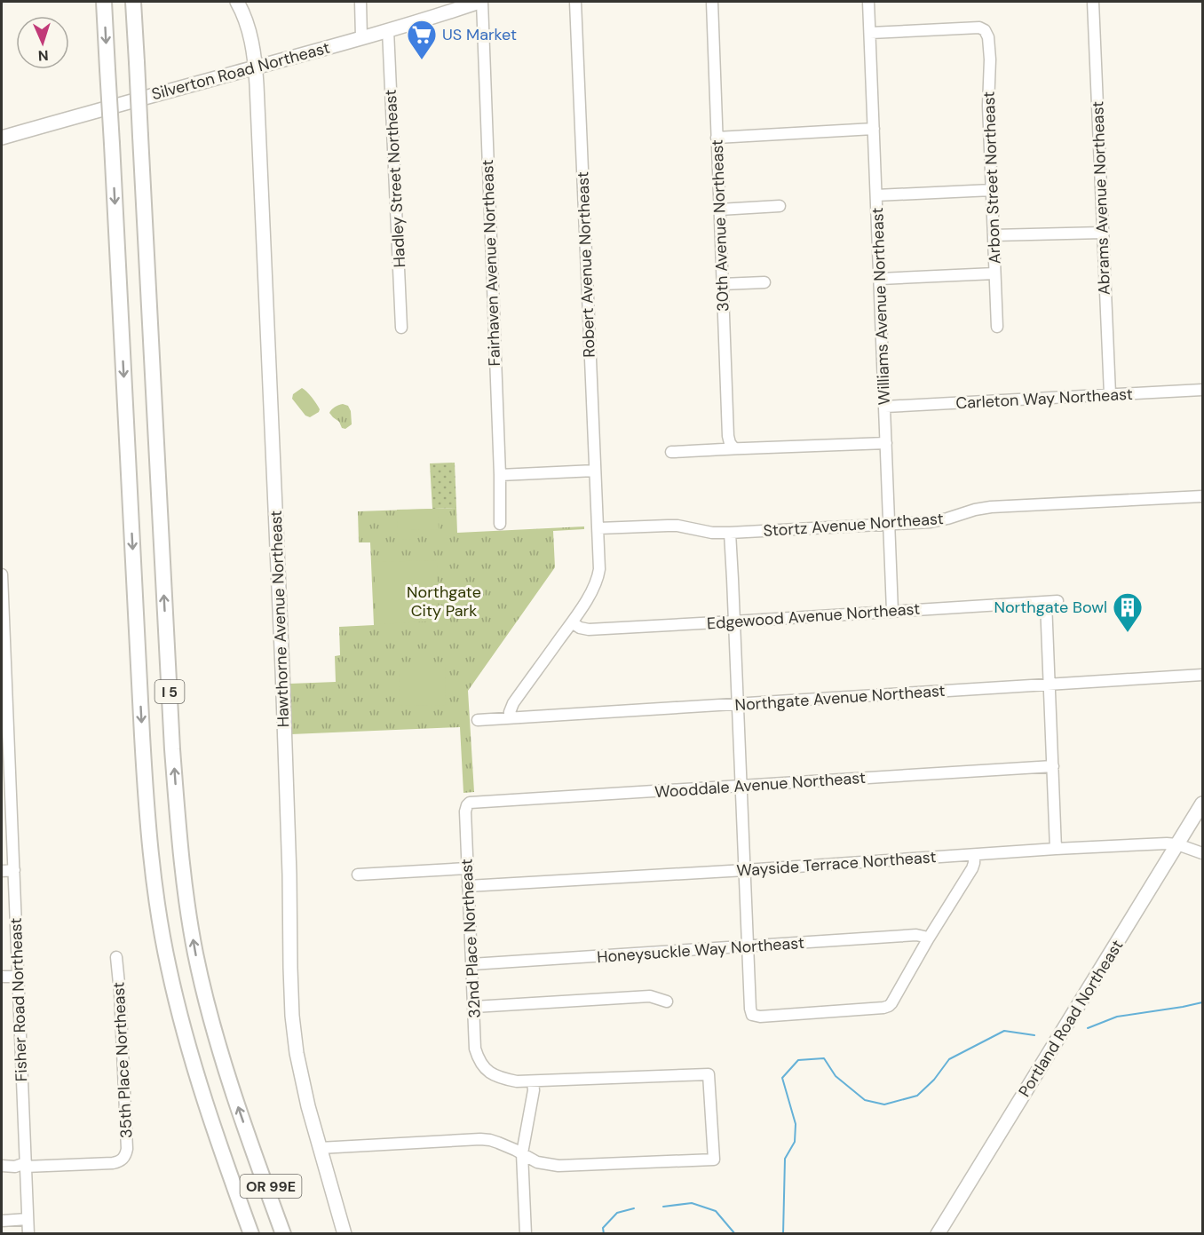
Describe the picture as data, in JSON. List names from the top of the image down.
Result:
{
  "streets": {
    "highway": ["I 5", "OR 99E"],
    "main road": ["Silverton Road Northeast", "Hawthorne Avenue Northeast", "Portland Road Northeast"],
    "street": [
      "Arbon Street Northeast",
      "Hadley Street Northeast",
      "Abrams Avenue Northeast",
      "30th Avenue Northeast",
      "Fairhaven Avenue Northeast",
      "Robert Avenue Northeast",
      "Williams Avenue Northeast",
      "Carleton Way Northeast",
      "Stortz Avenue Northeast",
      "Edgewood Avenue Northeast",
      "Northgate Avenue Northeast",
      "Wooddale Avenue Northeast",
      "Wayside Terrace Northeast",
      "32nd Place Northeast",
      "Honeysuckle Way Northeast",
      "Fisher Road Northeast",
      "35th Place Northeast"
    ]
  },
  "crossings": [
    ["Silverton Road Northeast", "Hadley Street Northeast"],
    ["Silverton Road Northeast", "Fairhaven Avenue Northeast"],
    ["Silverton Road Northeast", "Hawthorne Avenue Northeast"],
    ["Arbon Street Northeast", "Williams Avenue Northeast"],
    ["Abrams Avenue Northeast", "Carleton Way Northeast"],
    ["Robert Avenue Northeast", "Stortz Avenue Northeast"],
    ["Robert Avenue Northeast", "Edgewood Avenue Northeast"],
    ["Robert Avenue Northeast", "Northgate Avenue Northeast"],
    ["Williams Avenue Northeast", "Carleton Way Northeast"],
    ["Williams Avenue Northeast", "Stortz Avenue Northeast"],
    ["Williams Avenue Northeast", "Edgewood Avenue Northeast"],
    ["I 5", "OR 99E"],
    ["Wooddale Avenue Northeast", "32nd Place Northeast"],
    ["Wayside Terrace Northeast", "32nd Place Northeast"],
    ["Wayside Terrace Northeast", "Portland Road Northeast"],
    ["32nd Place Northeast", "Honeysuckle Way Northeast"],
    ["Fisher Road Northeast", "35th Place Northeast"]
  ],
  "parks": ["Northgate City Park"],
  "places": {
    "supermarket": ["US Market"],
    "building": ["Northgate Bowl"]
  },
  "north": "bottom"
}
